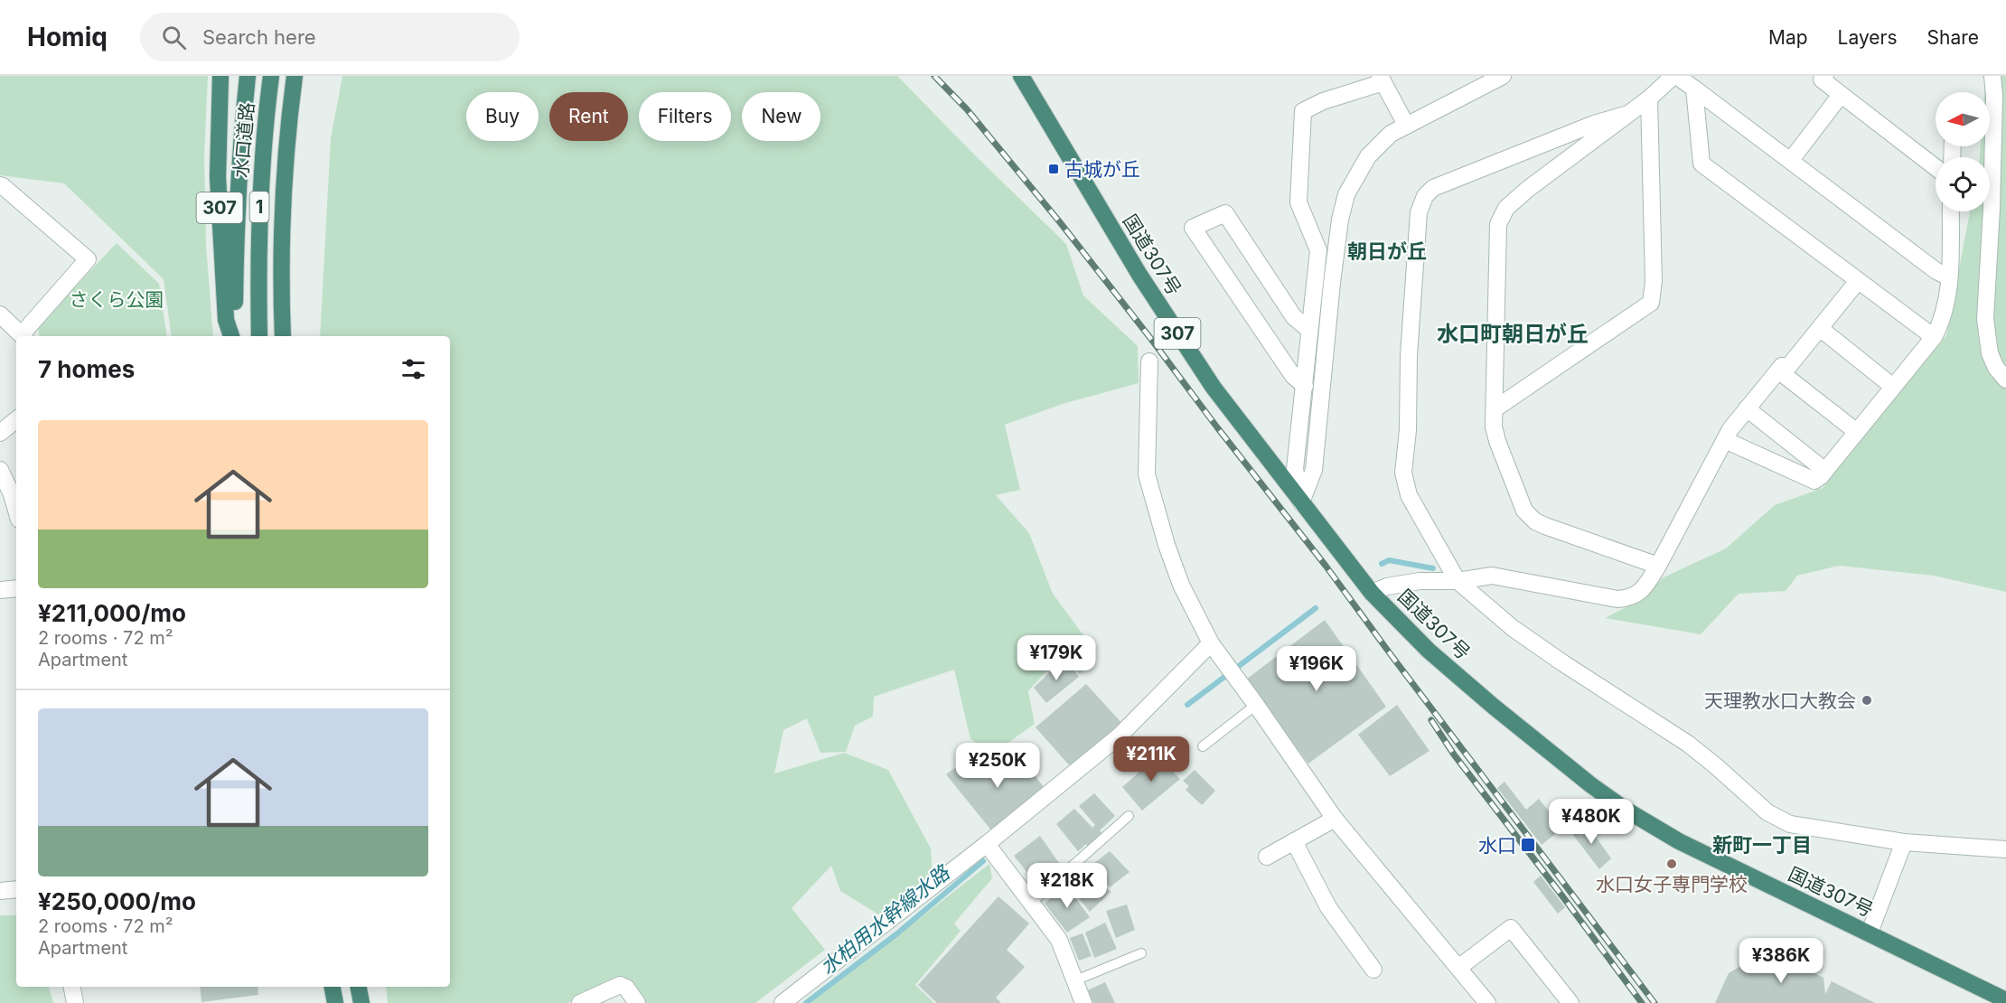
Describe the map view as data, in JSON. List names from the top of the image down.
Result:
{
  "streets": {
    "highway": [
      "水口道路",
      "1",
      "307",
      "国道307号"
    ]
  },
  "districts": ["朝日が丘", "水口町朝日が丘", "新町一丁目"],
  "water": ["水柏用水幹線水路"],
  "parks": ["さくら公園"],
  "places": {
    "transit": ["古城が丘", "水口"],
    "other": ["天理教水口大教会", "水口女子専門学校"]
  },
  "north": "left",
  "page": {
    "header": "Homiq",
    "search": "Search here",
    "nav": ["Map", "Layers", "Share"],
    "chip": [
      "Buy",
      "Rent",
      "Filters",
      "New"
    ],
    "heading": "7 homes",
    "list": [
      {
        "name": "¥211,000/mo",
        "note": "2 rooms · 72 m² · Apartment"
      },
      {
        "name": "¥250,000/mo",
        "note": "2 rooms · 72 m² · Apartment"
      }
    ],
    "price": [
      "¥179K",
      "¥196K",
      "¥211K",
      "¥250K",
      "¥480K",
      "¥218K",
      "¥386K"
    ]
  }
}
